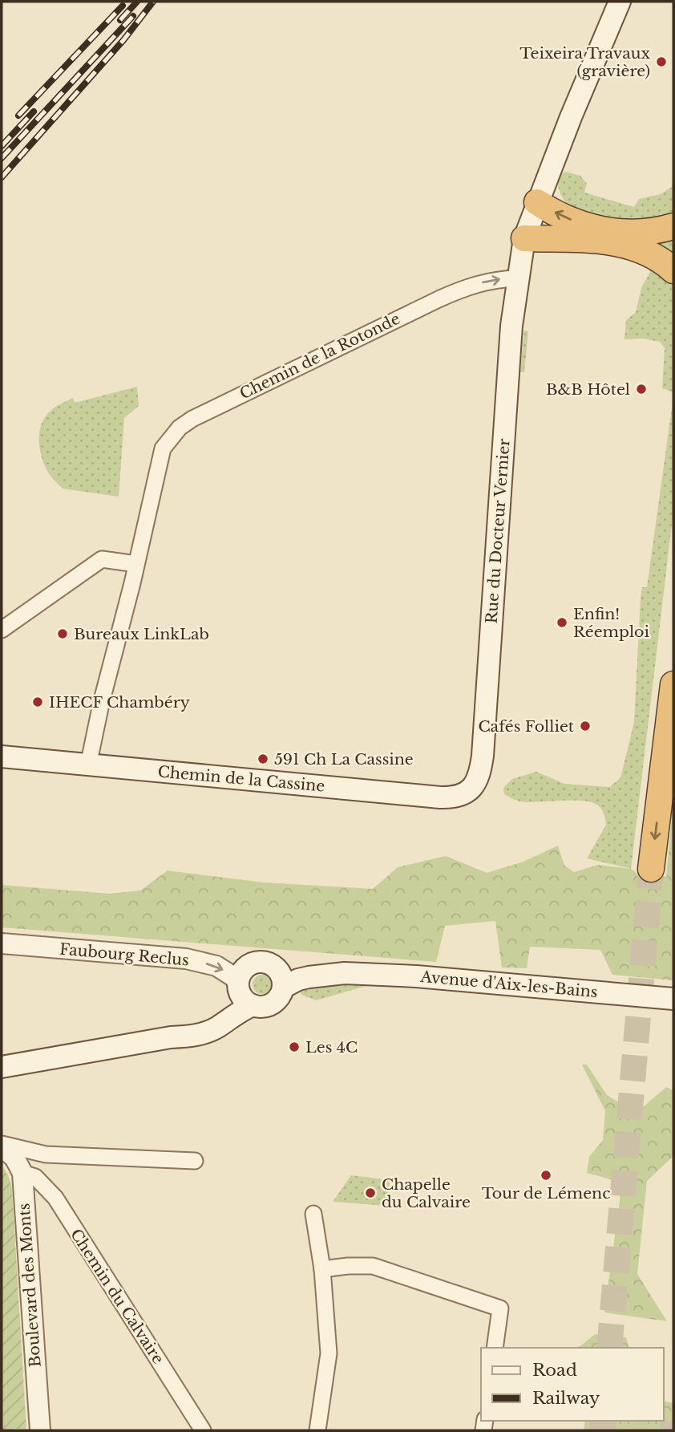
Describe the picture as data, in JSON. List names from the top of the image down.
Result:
{
  "streets": {
    "main road": ["Rue du Docteur Vernier", "Chemin de la Cassine", "Avenue d'Aix-les-Bains"],
    "street": [
      "Chemin de la Rotonde",
      "Faubourg Reclus",
      "Boulevard des Monts",
      "Chemin du Calvaire"
    ]
  },
  "crossings": [
    ["Chemin de la Rotonde", "Rue du Docteur Vernier"],
    ["Chemin de la Rotonde", "Chemin de la Cassine"],
    ["Rue du Docteur Vernier", "Chemin de la Cassine"],
    ["Faubourg Reclus", "Avenue d'Aix-les-Bains"],
    ["Boulevard des Monts", "Chemin du Calvaire"]
  ],
  "one_way": ["Chemin de la Rotonde", "Faubourg Reclus"],
  "places": [
    "Teixeira Travaux (gravière)",
    "B&B Hôtel",
    "Enfin! Réemploi",
    "Bureaux LinkLab",
    "IHECF Chambéry",
    "Cafés Folliet",
    "591 Ch La Cassine",
    "Les 4C",
    "Tour de Lémenc",
    "Chapelle du Calvaire"
  ],
  "legend": ["Road", "Railway"]
}
